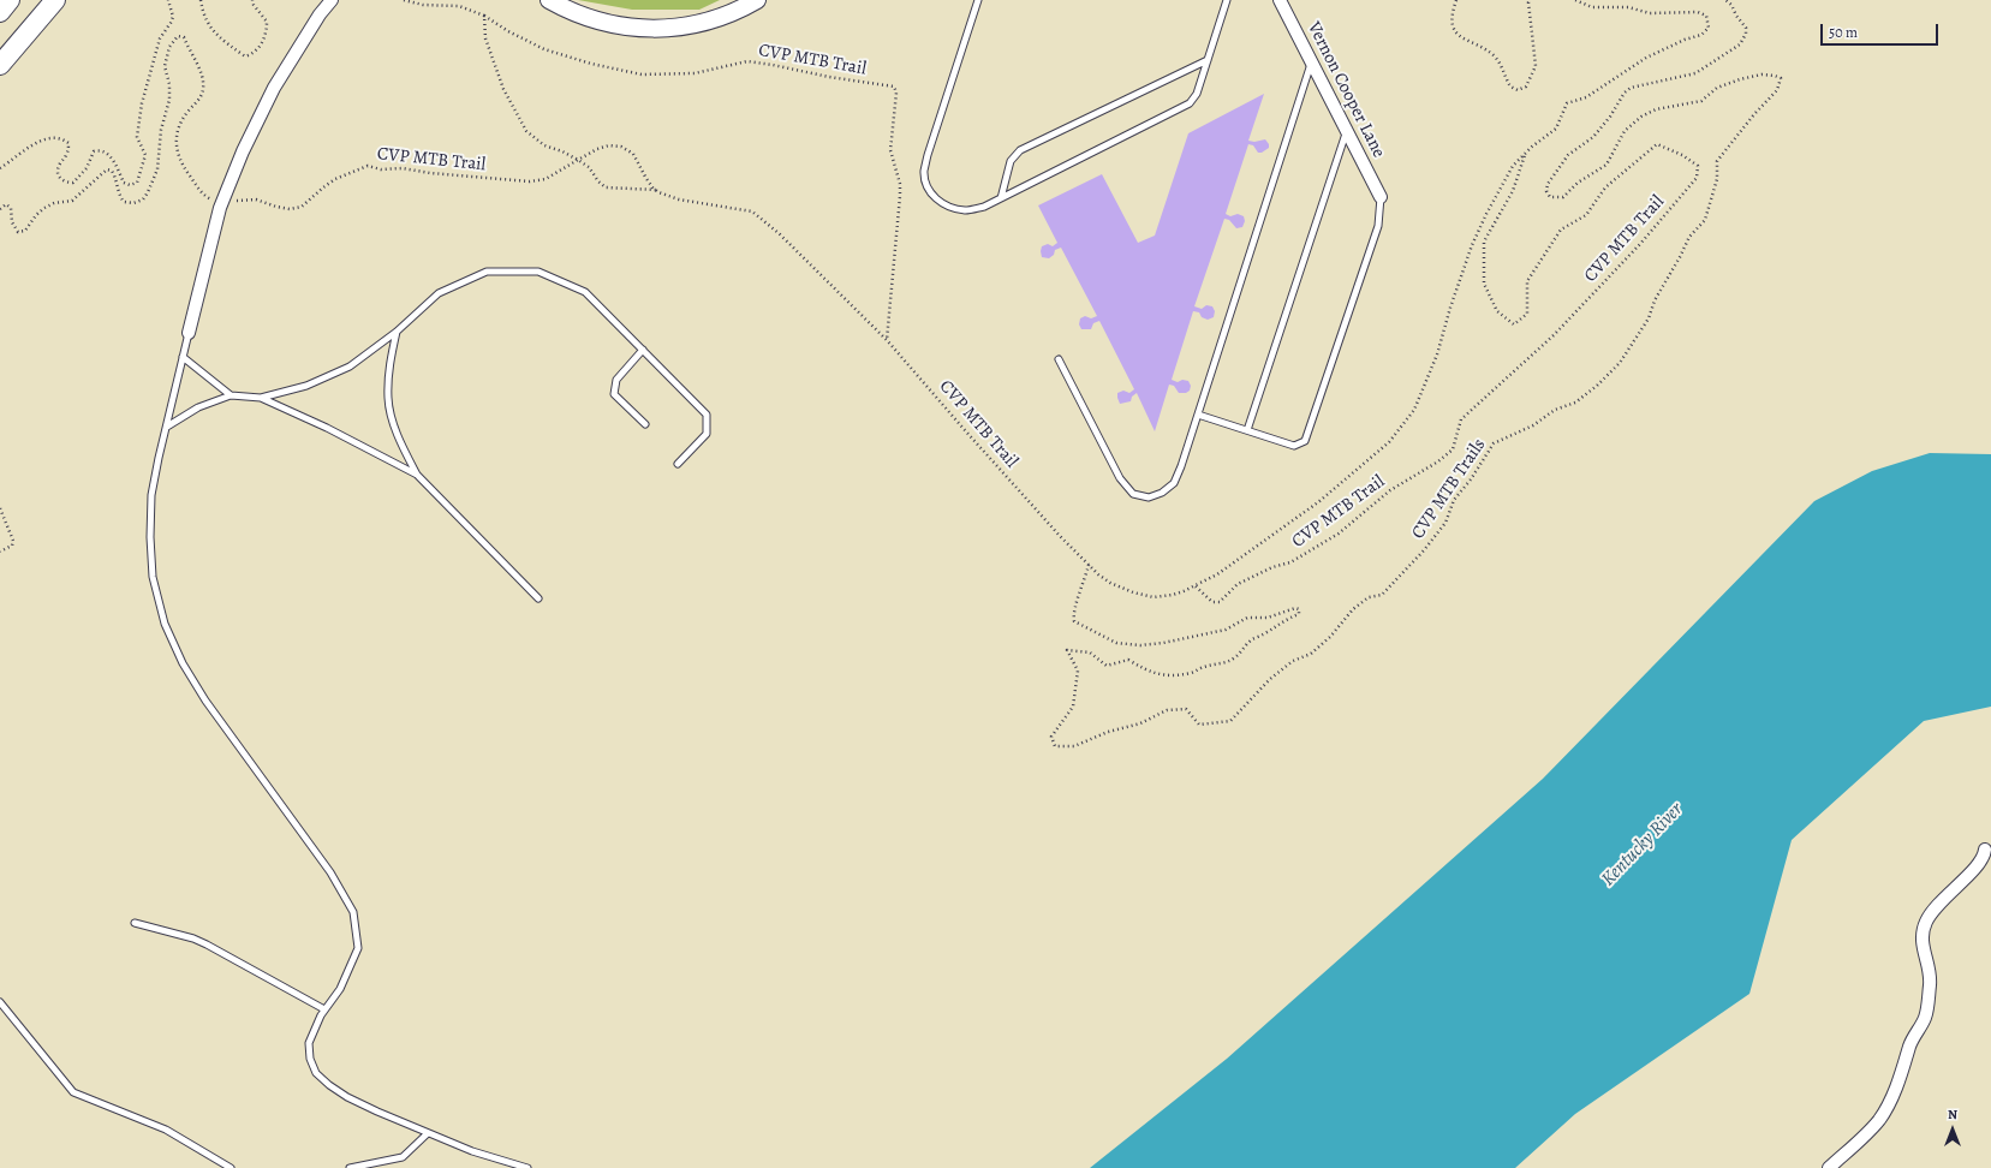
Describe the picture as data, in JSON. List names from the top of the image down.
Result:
{
  "streets": {
    "street": ["Vernon Cooper Lane"],
    "path": ["CVP MTB Trail", "CVP MTB Trails"]
  },
  "crossings": [
    ["CVP MTB Trail", "CVP MTB Trails"]
  ],
  "water": ["Kentucky River"],
  "scale_bar": "50 m",
  "north": "top"
}
